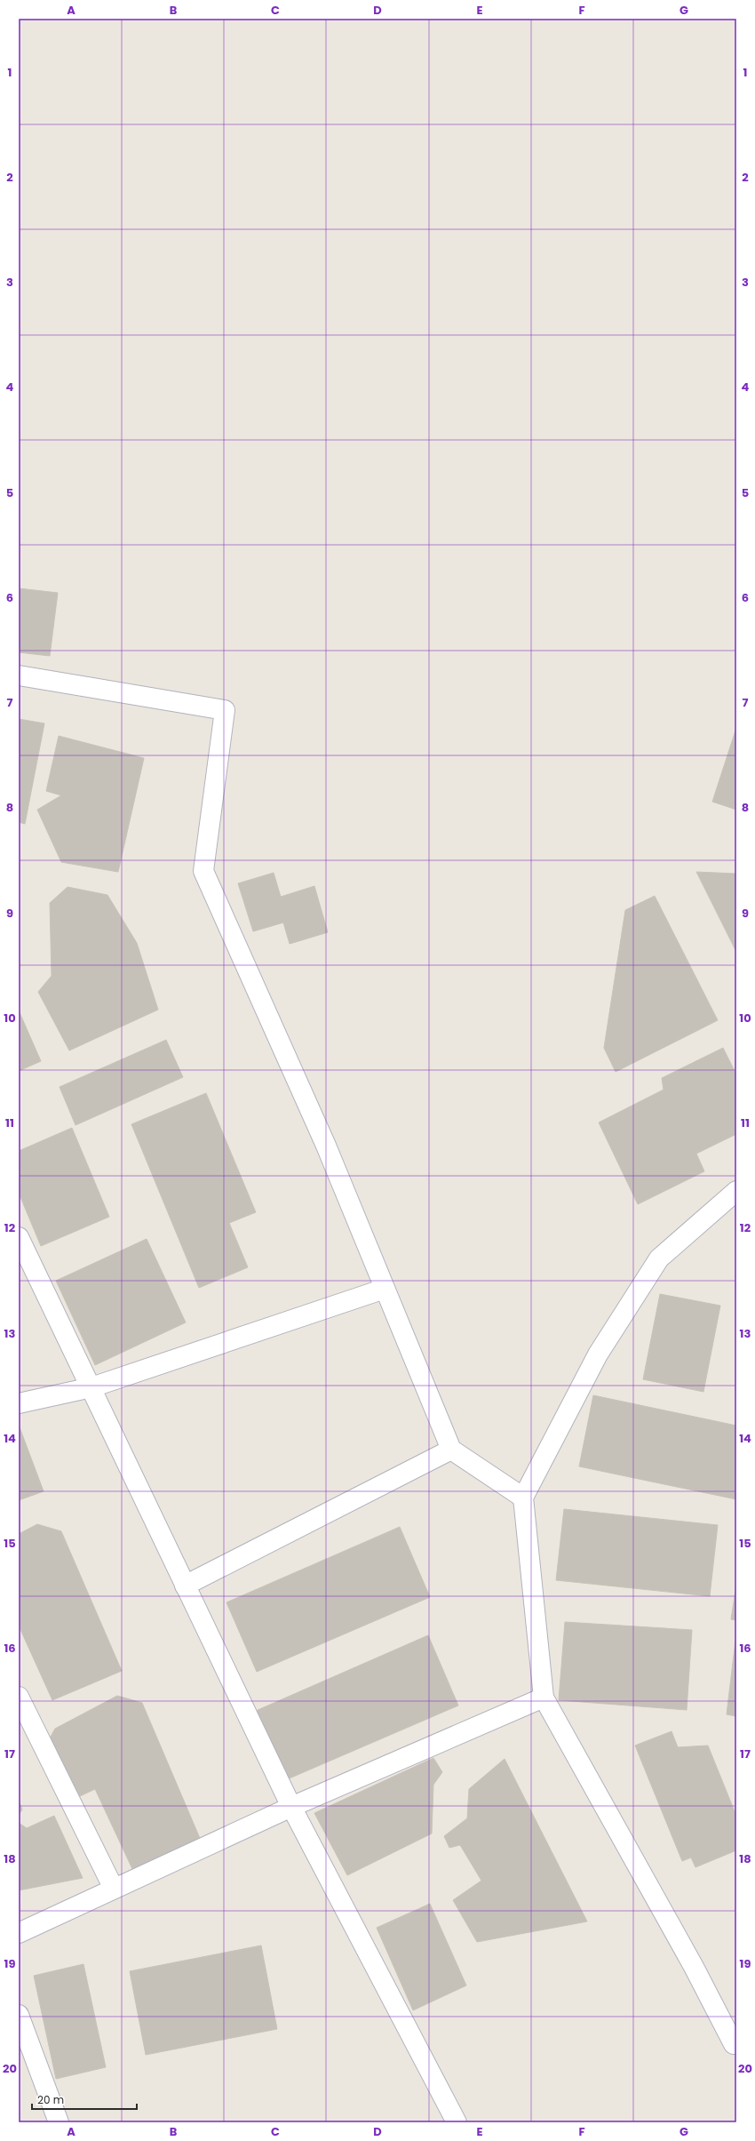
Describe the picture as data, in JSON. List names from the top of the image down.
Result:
{
  "scale_bar": "20 m",
  "grid": {
    "columns": [
      "A",
      "B",
      "C",
      "D",
      "E",
      "F",
      "G"
    ],
    "rows": [
      "1",
      "2",
      "3",
      "4",
      "5",
      "6",
      "7",
      "8",
      "9",
      "10",
      "11",
      "12",
      "13",
      "14",
      "15",
      "16",
      "17",
      "18",
      "19",
      "20"
    ]
  }
}
